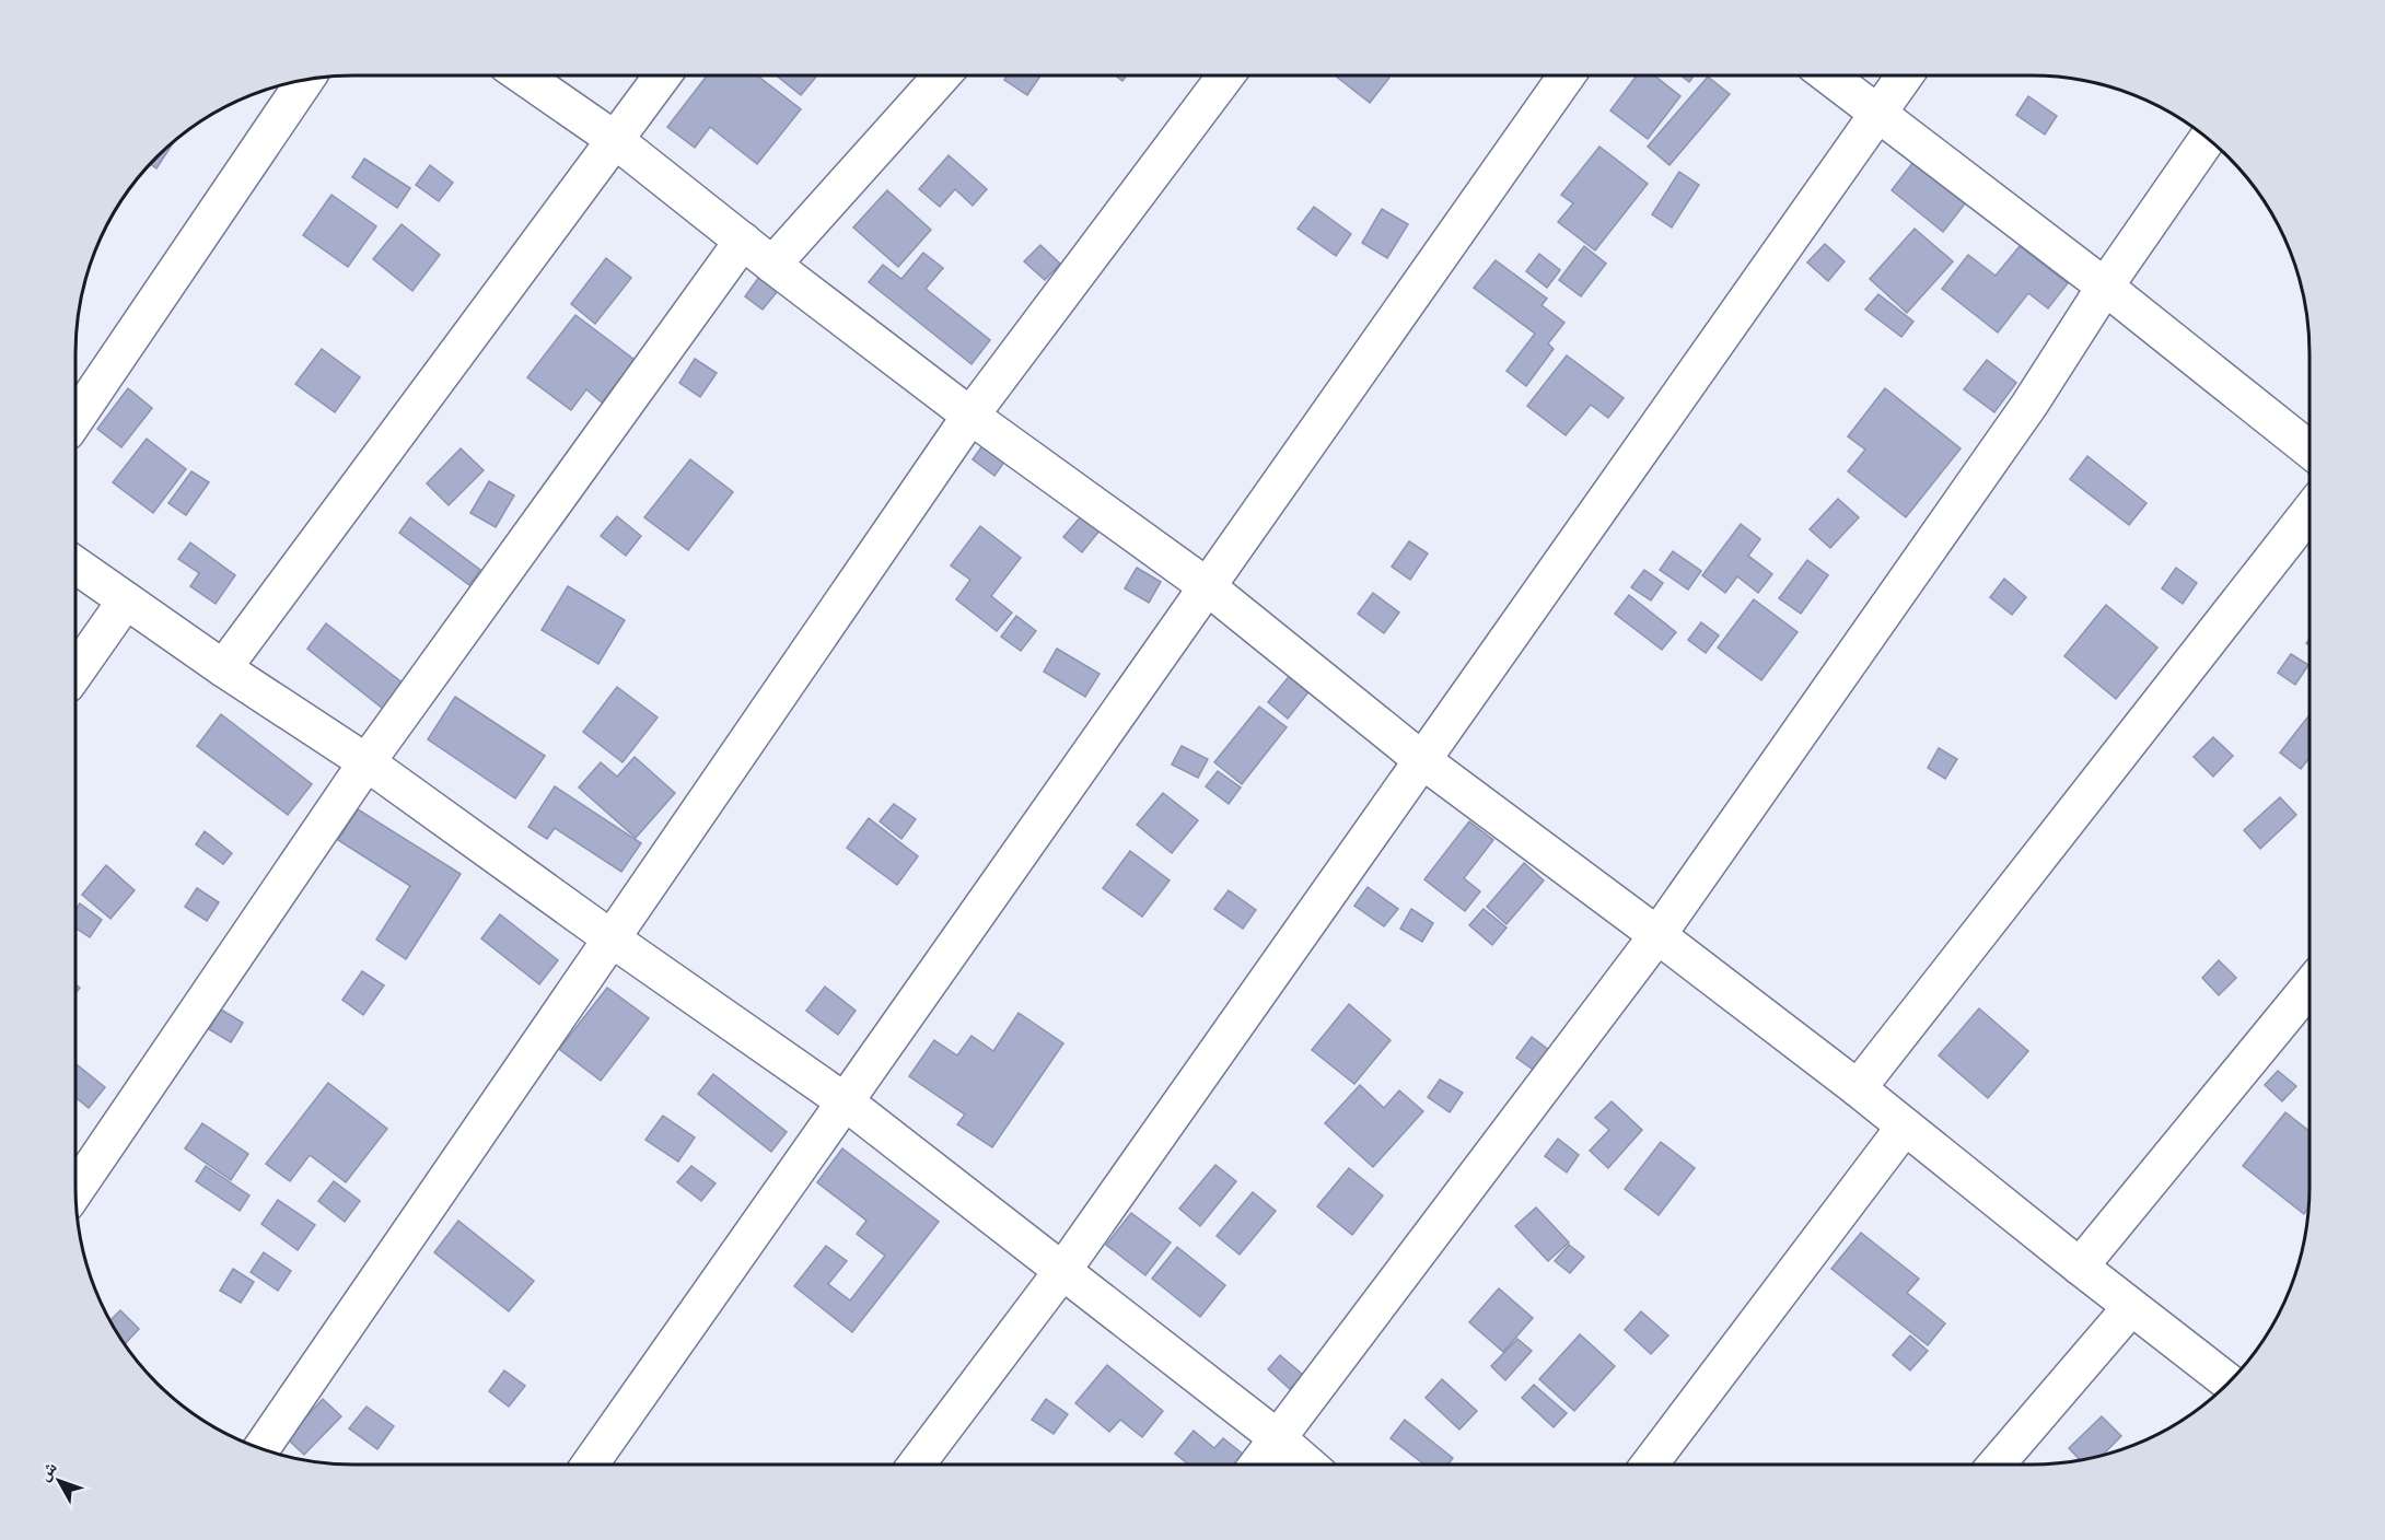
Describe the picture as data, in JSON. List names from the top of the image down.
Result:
{
  "north": "top left"
}
